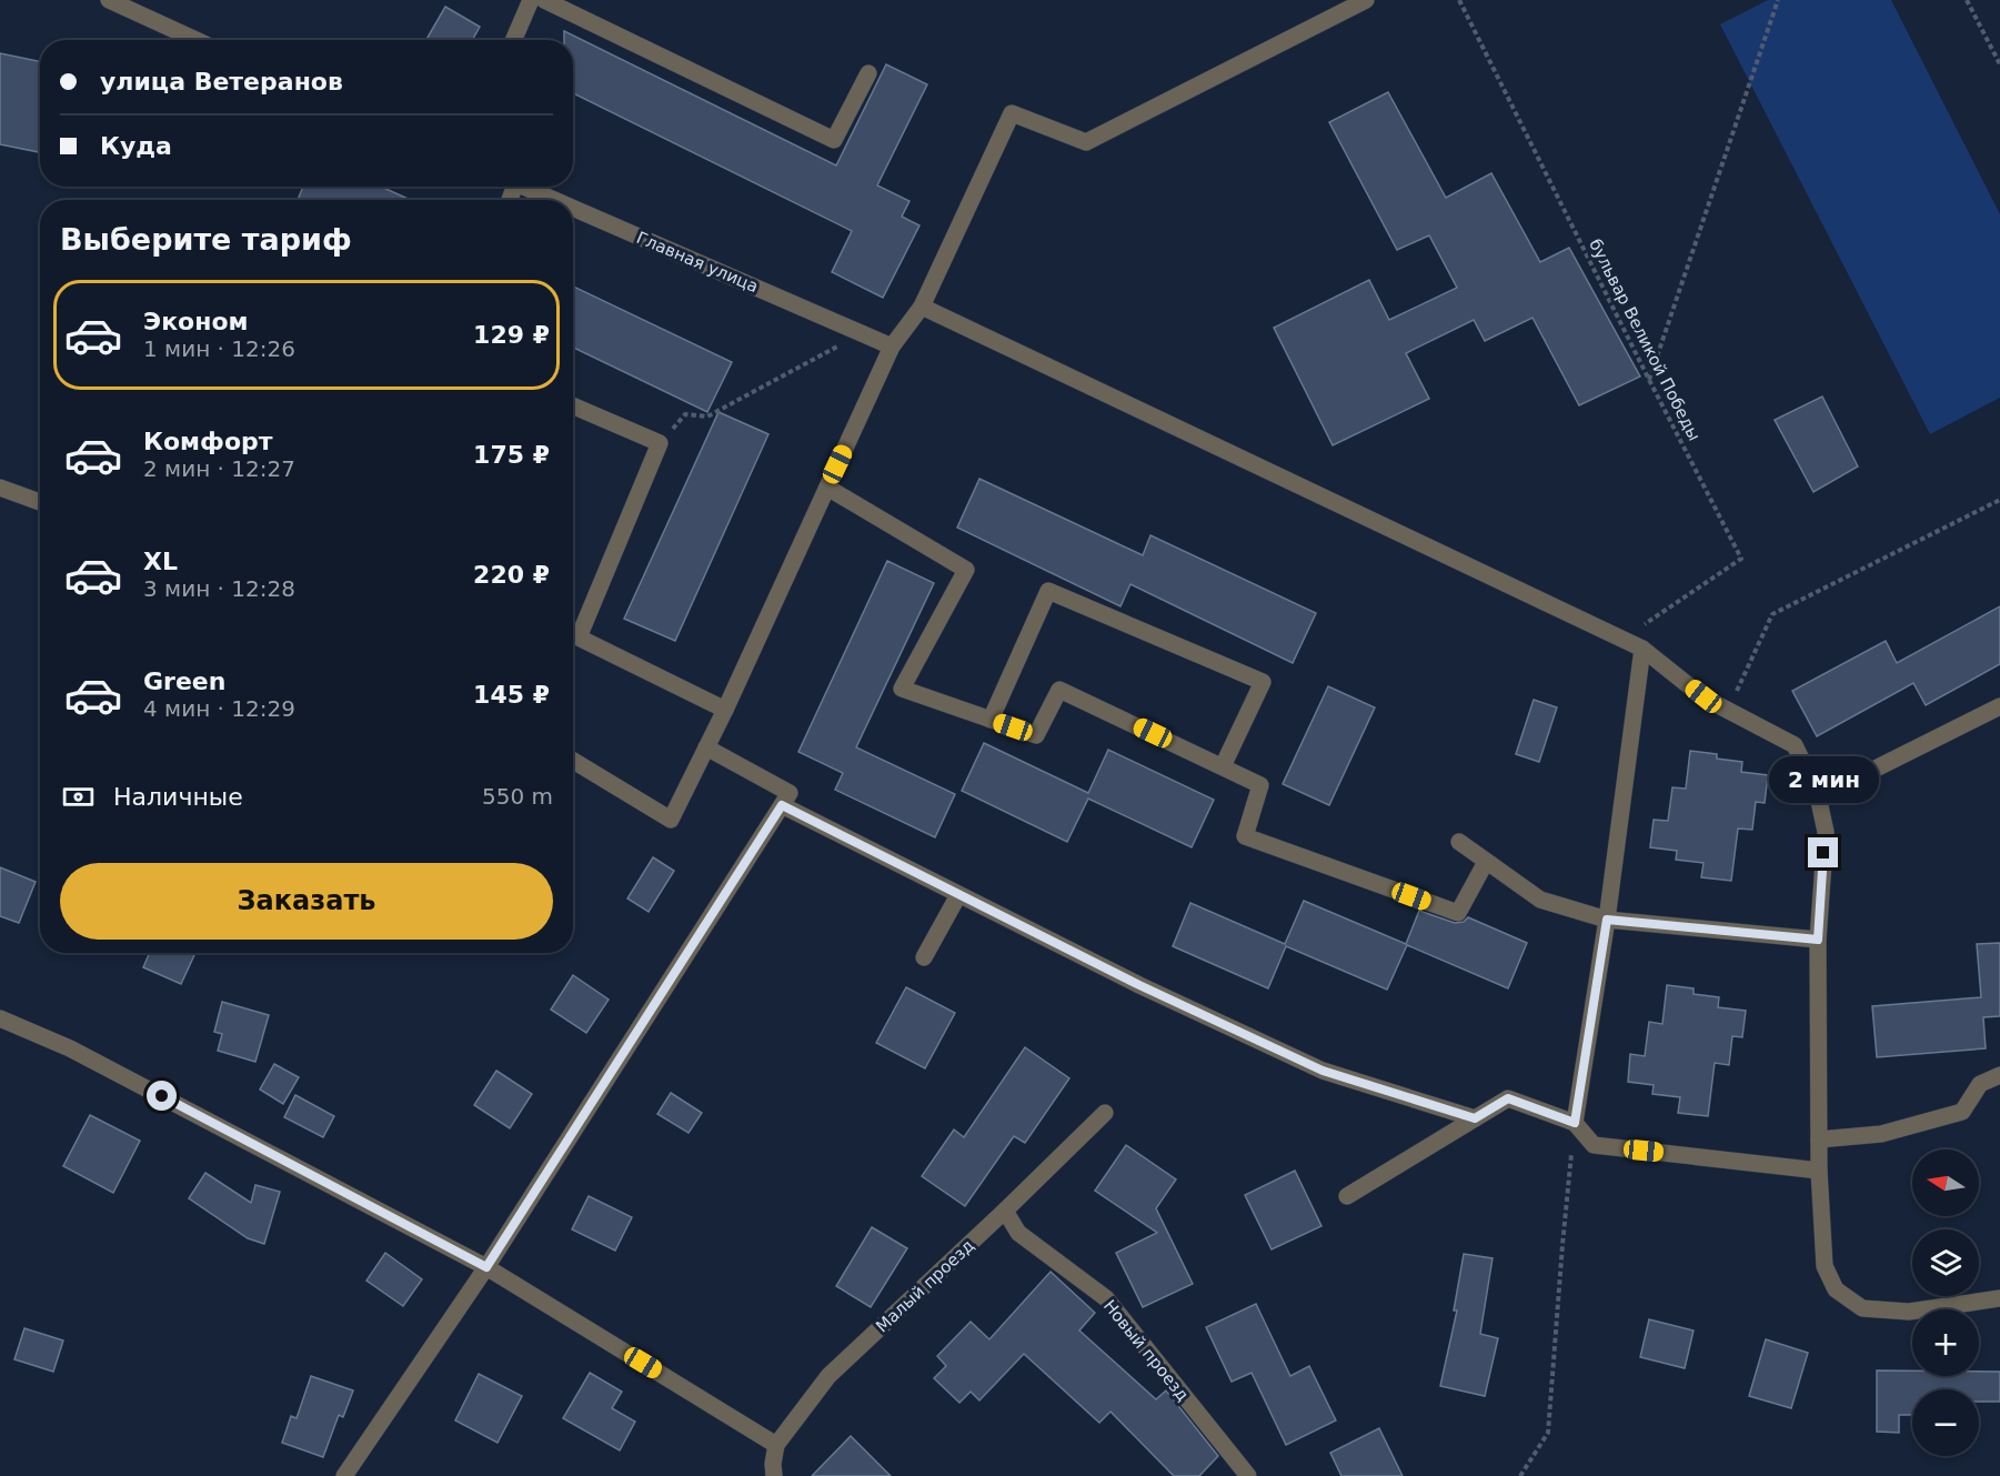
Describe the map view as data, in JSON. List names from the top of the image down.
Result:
{
  "streets": {
    "street": ["Главная улица", "Малый проезд", "Новый проезд"],
    "path": ["бульвар Великой Победы"]
  },
  "crossings": [
    ["Малый проезд", "Новый проезд"]
  ],
  "north": "left",
  "page": {
    "banner": ["улица Ветеранов", "Куда"],
    "heading": "Выберите тариф",
    "list": [
      {
        "name": "Эконом",
        "note": "1 мин · 12:26",
        "value": "129 ₽"
      },
      {
        "name": "Комфорт",
        "note": "2 мин · 12:27",
        "value": "175 ₽"
      },
      {
        "name": "XL",
        "note": "3 мин · 12:28",
        "value": "220 ₽"
      },
      {
        "name": "Green",
        "note": "4 мин · 12:29",
        "value": "145 ₽"
      }
    ],
    "bubble": "2 мин",
    "pay": ["Наличные", "550 m"],
    "buttons": "Заказать",
    "map_buttons": ["+", "−"]
  }
}
